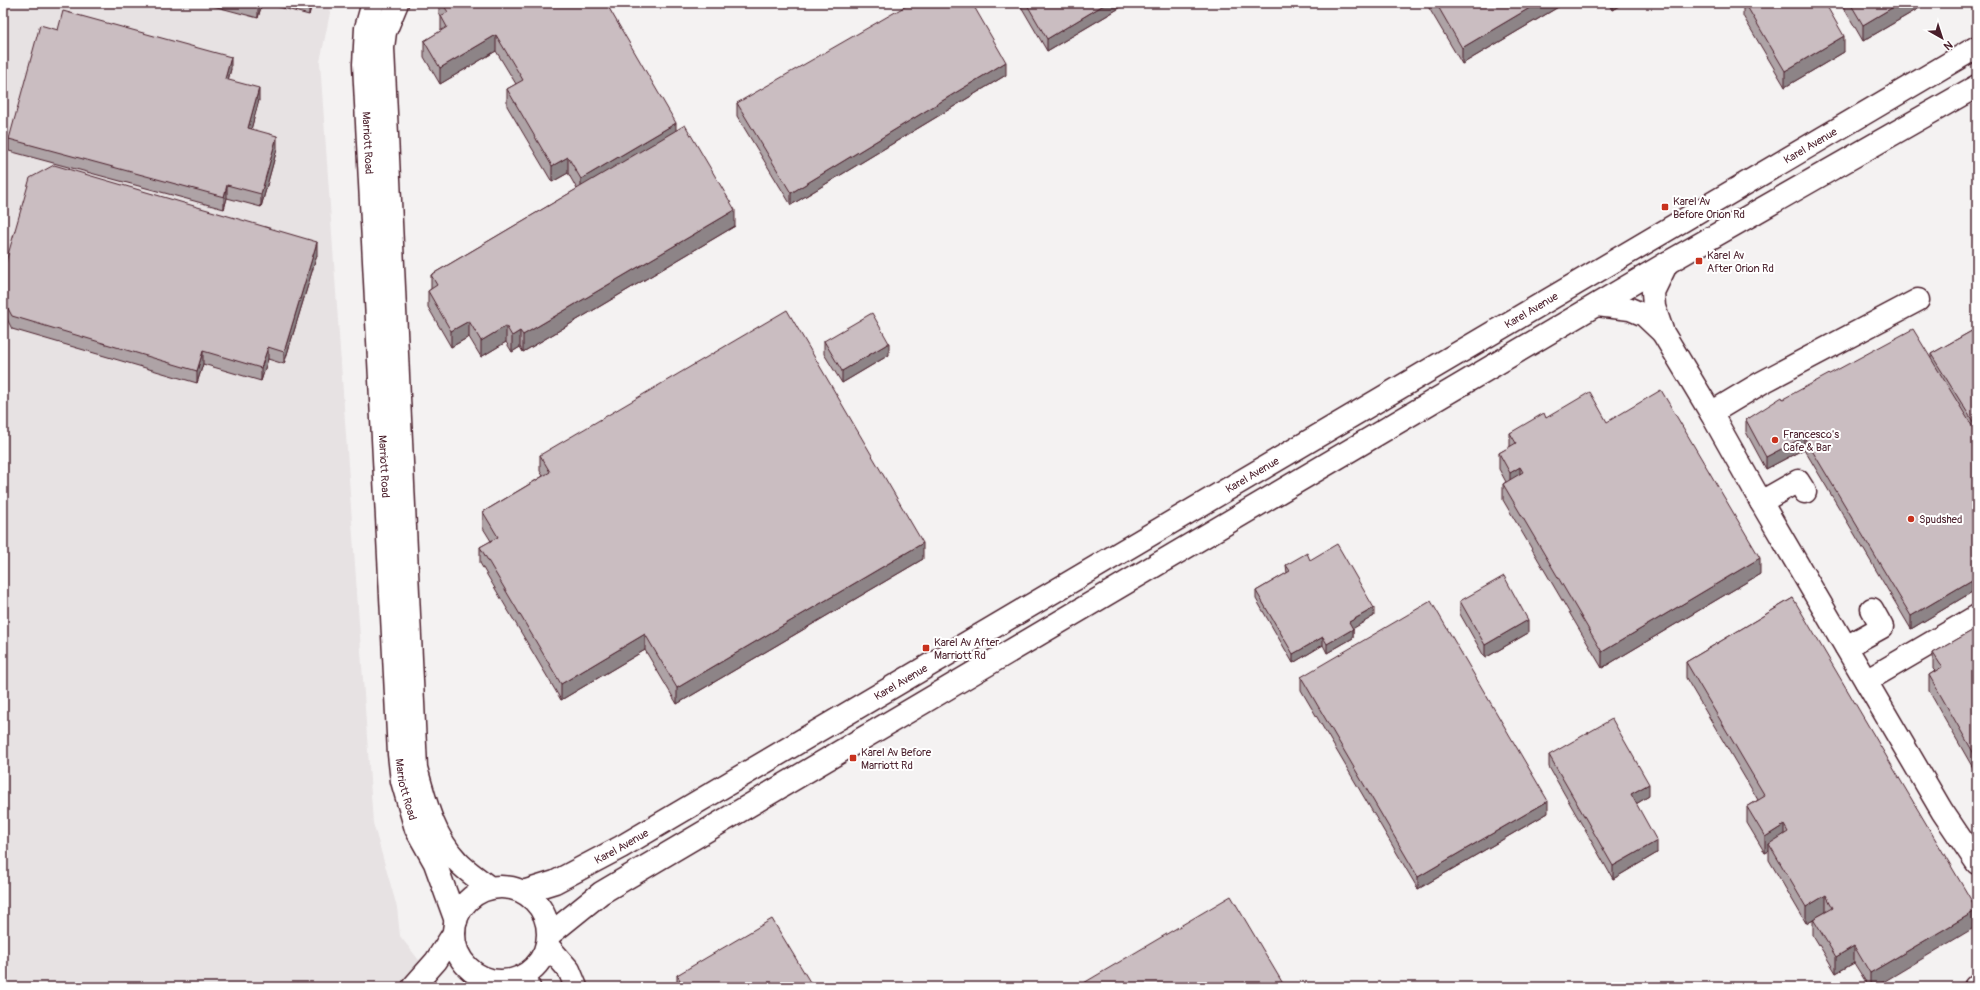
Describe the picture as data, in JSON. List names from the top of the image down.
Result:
{
  "streets": {
    "main road": ["Marriott Road", "Karel Avenue"]
  },
  "crossings": [
    ["Marriott Road", "Karel Avenue"]
  ],
  "places": {
    "transit": [
      "Karel Av Before Orion Rd",
      "Karel Av After Orion Rd",
      "Karel Av After Marriott Rd",
      "Karel Av Before Marriott Rd"
    ],
    "other": ["Francesco's Cafe & Bar", "Spudshed"]
  },
  "north": "bottom right"
}
